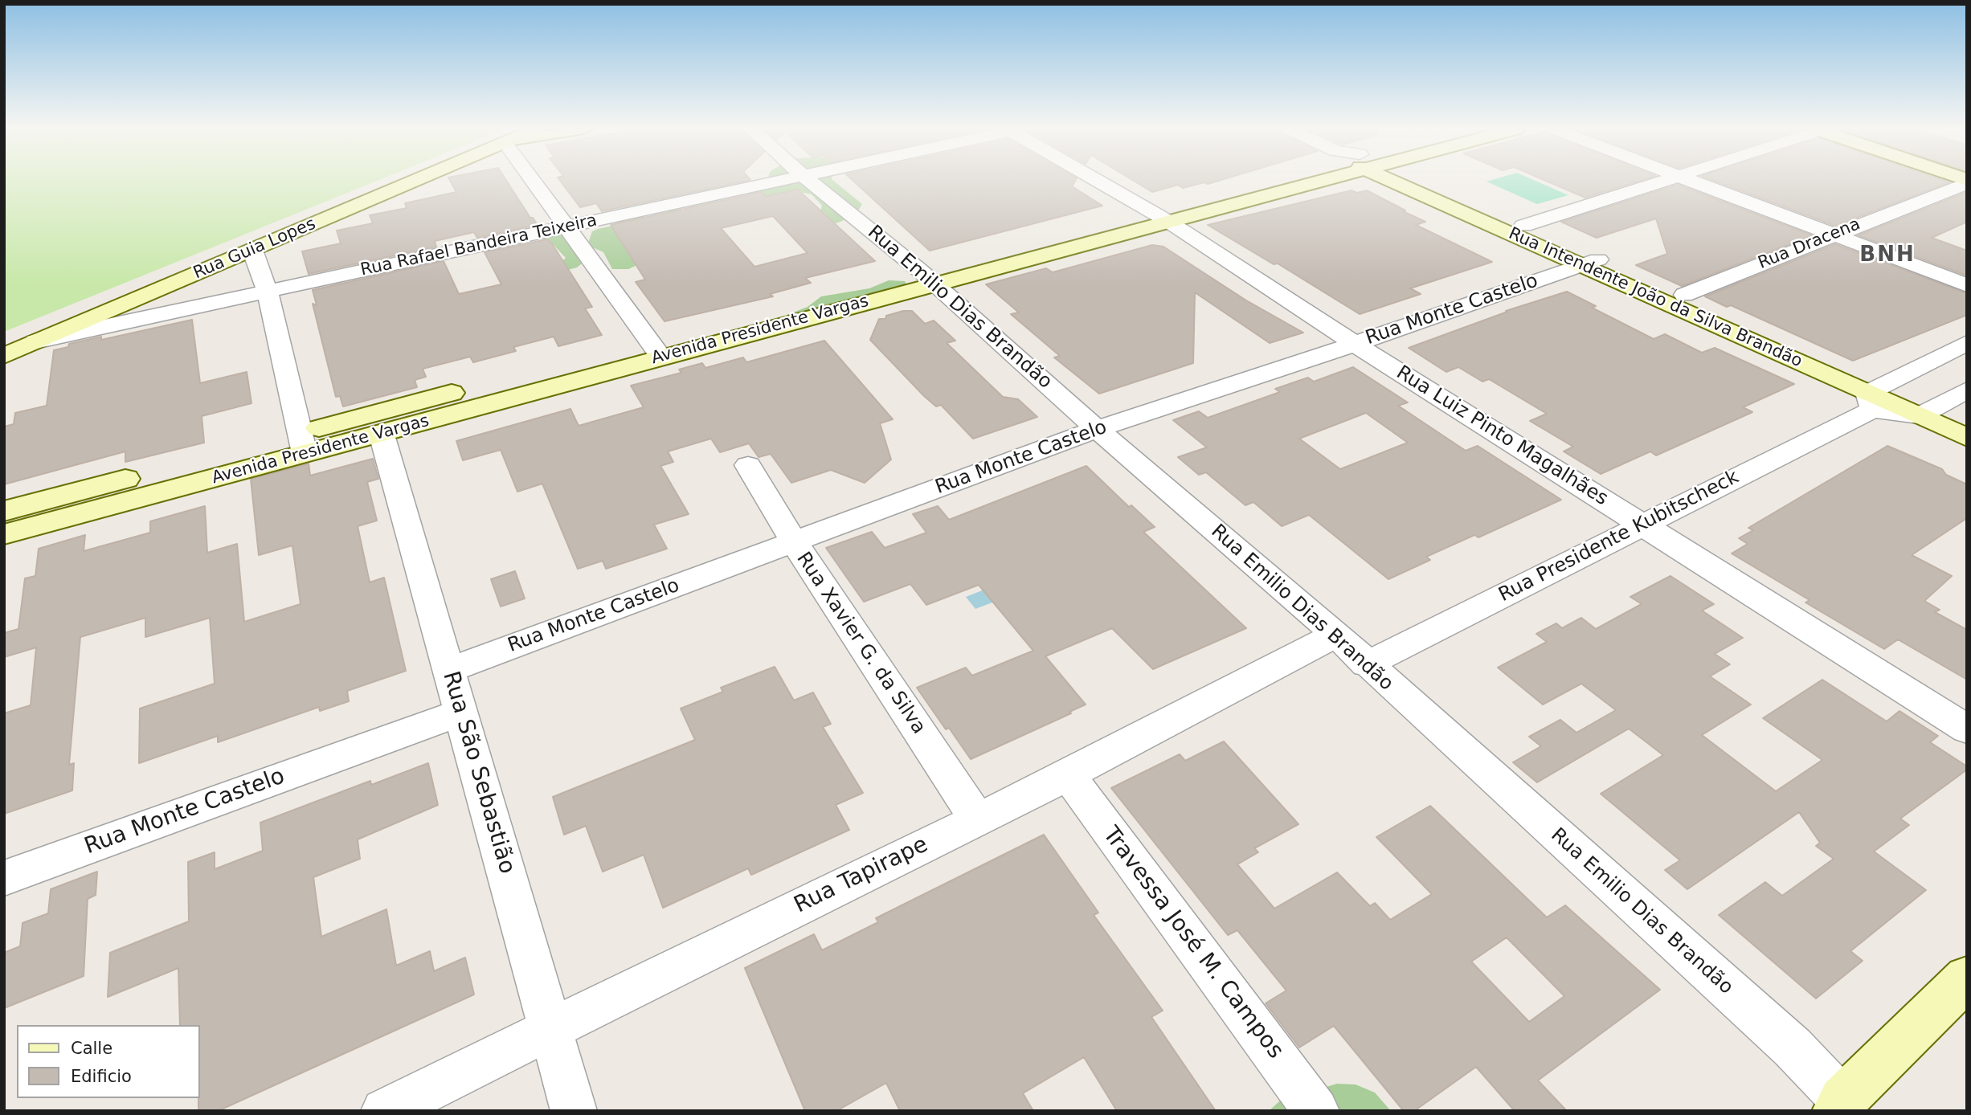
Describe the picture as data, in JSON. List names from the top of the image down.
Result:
{
  "streets": {
    "main road": ["Rua Guia Lopes", "Rua Intendente João da Silva Brandão", "Avenida Presidente Vargas"],
    "street": [
      "Rua Dracena",
      "Rua Rafael Bandeira Teixeira",
      "Rua Emilio Dias Brandão",
      "Rua Monte Castelo",
      "Rua Luiz Pinto Magalhães",
      "Rua Presidente Kubitscheck",
      "Rua Xavier G. da Silva",
      "Rua São Sebastião",
      "Rua Tapirape",
      "Travessa José M. Campos"
    ]
  },
  "crossings": [
    ["Rua Dracena", "Rua Intendente João da Silva Brandão"],
    ["Rua Rafael Bandeira Teixeira", "Rua Guia Lopes"],
    ["Rua Intendente João da Silva Brandão", "Rua Monte Castelo"],
    ["Rua Intendente João da Silva Brandão", "Rua Presidente Kubitscheck"],
    ["Rua Emilio Dias Brandão", "Rua Monte Castelo"],
    ["Rua Emilio Dias Brandão", "Avenida Presidente Vargas"],
    ["Rua Emilio Dias Brandão", "Rua Presidente Kubitscheck"],
    ["Rua Emilio Dias Brandão", "Rua Tapirape"],
    ["Rua Monte Castelo", "Rua Luiz Pinto Magalhães"],
    ["Rua Monte Castelo", "Rua Xavier G. da Silva"],
    ["Rua Monte Castelo", "Rua São Sebastião"],
    ["Avenida Presidente Vargas", "Rua Luiz Pinto Magalhães"],
    ["Avenida Presidente Vargas", "Rua São Sebastião"],
    ["Rua Luiz Pinto Magalhães", "Rua Presidente Kubitscheck"],
    ["Rua Xavier G. da Silva", "Rua Tapirape"],
    ["Rua São Sebastião", "Rua Tapirape"],
    ["Rua Tapirape", "Travessa José M. Campos"]
  ],
  "districts": ["BNH"],
  "legend": ["Calle", "Edificio"]
}
